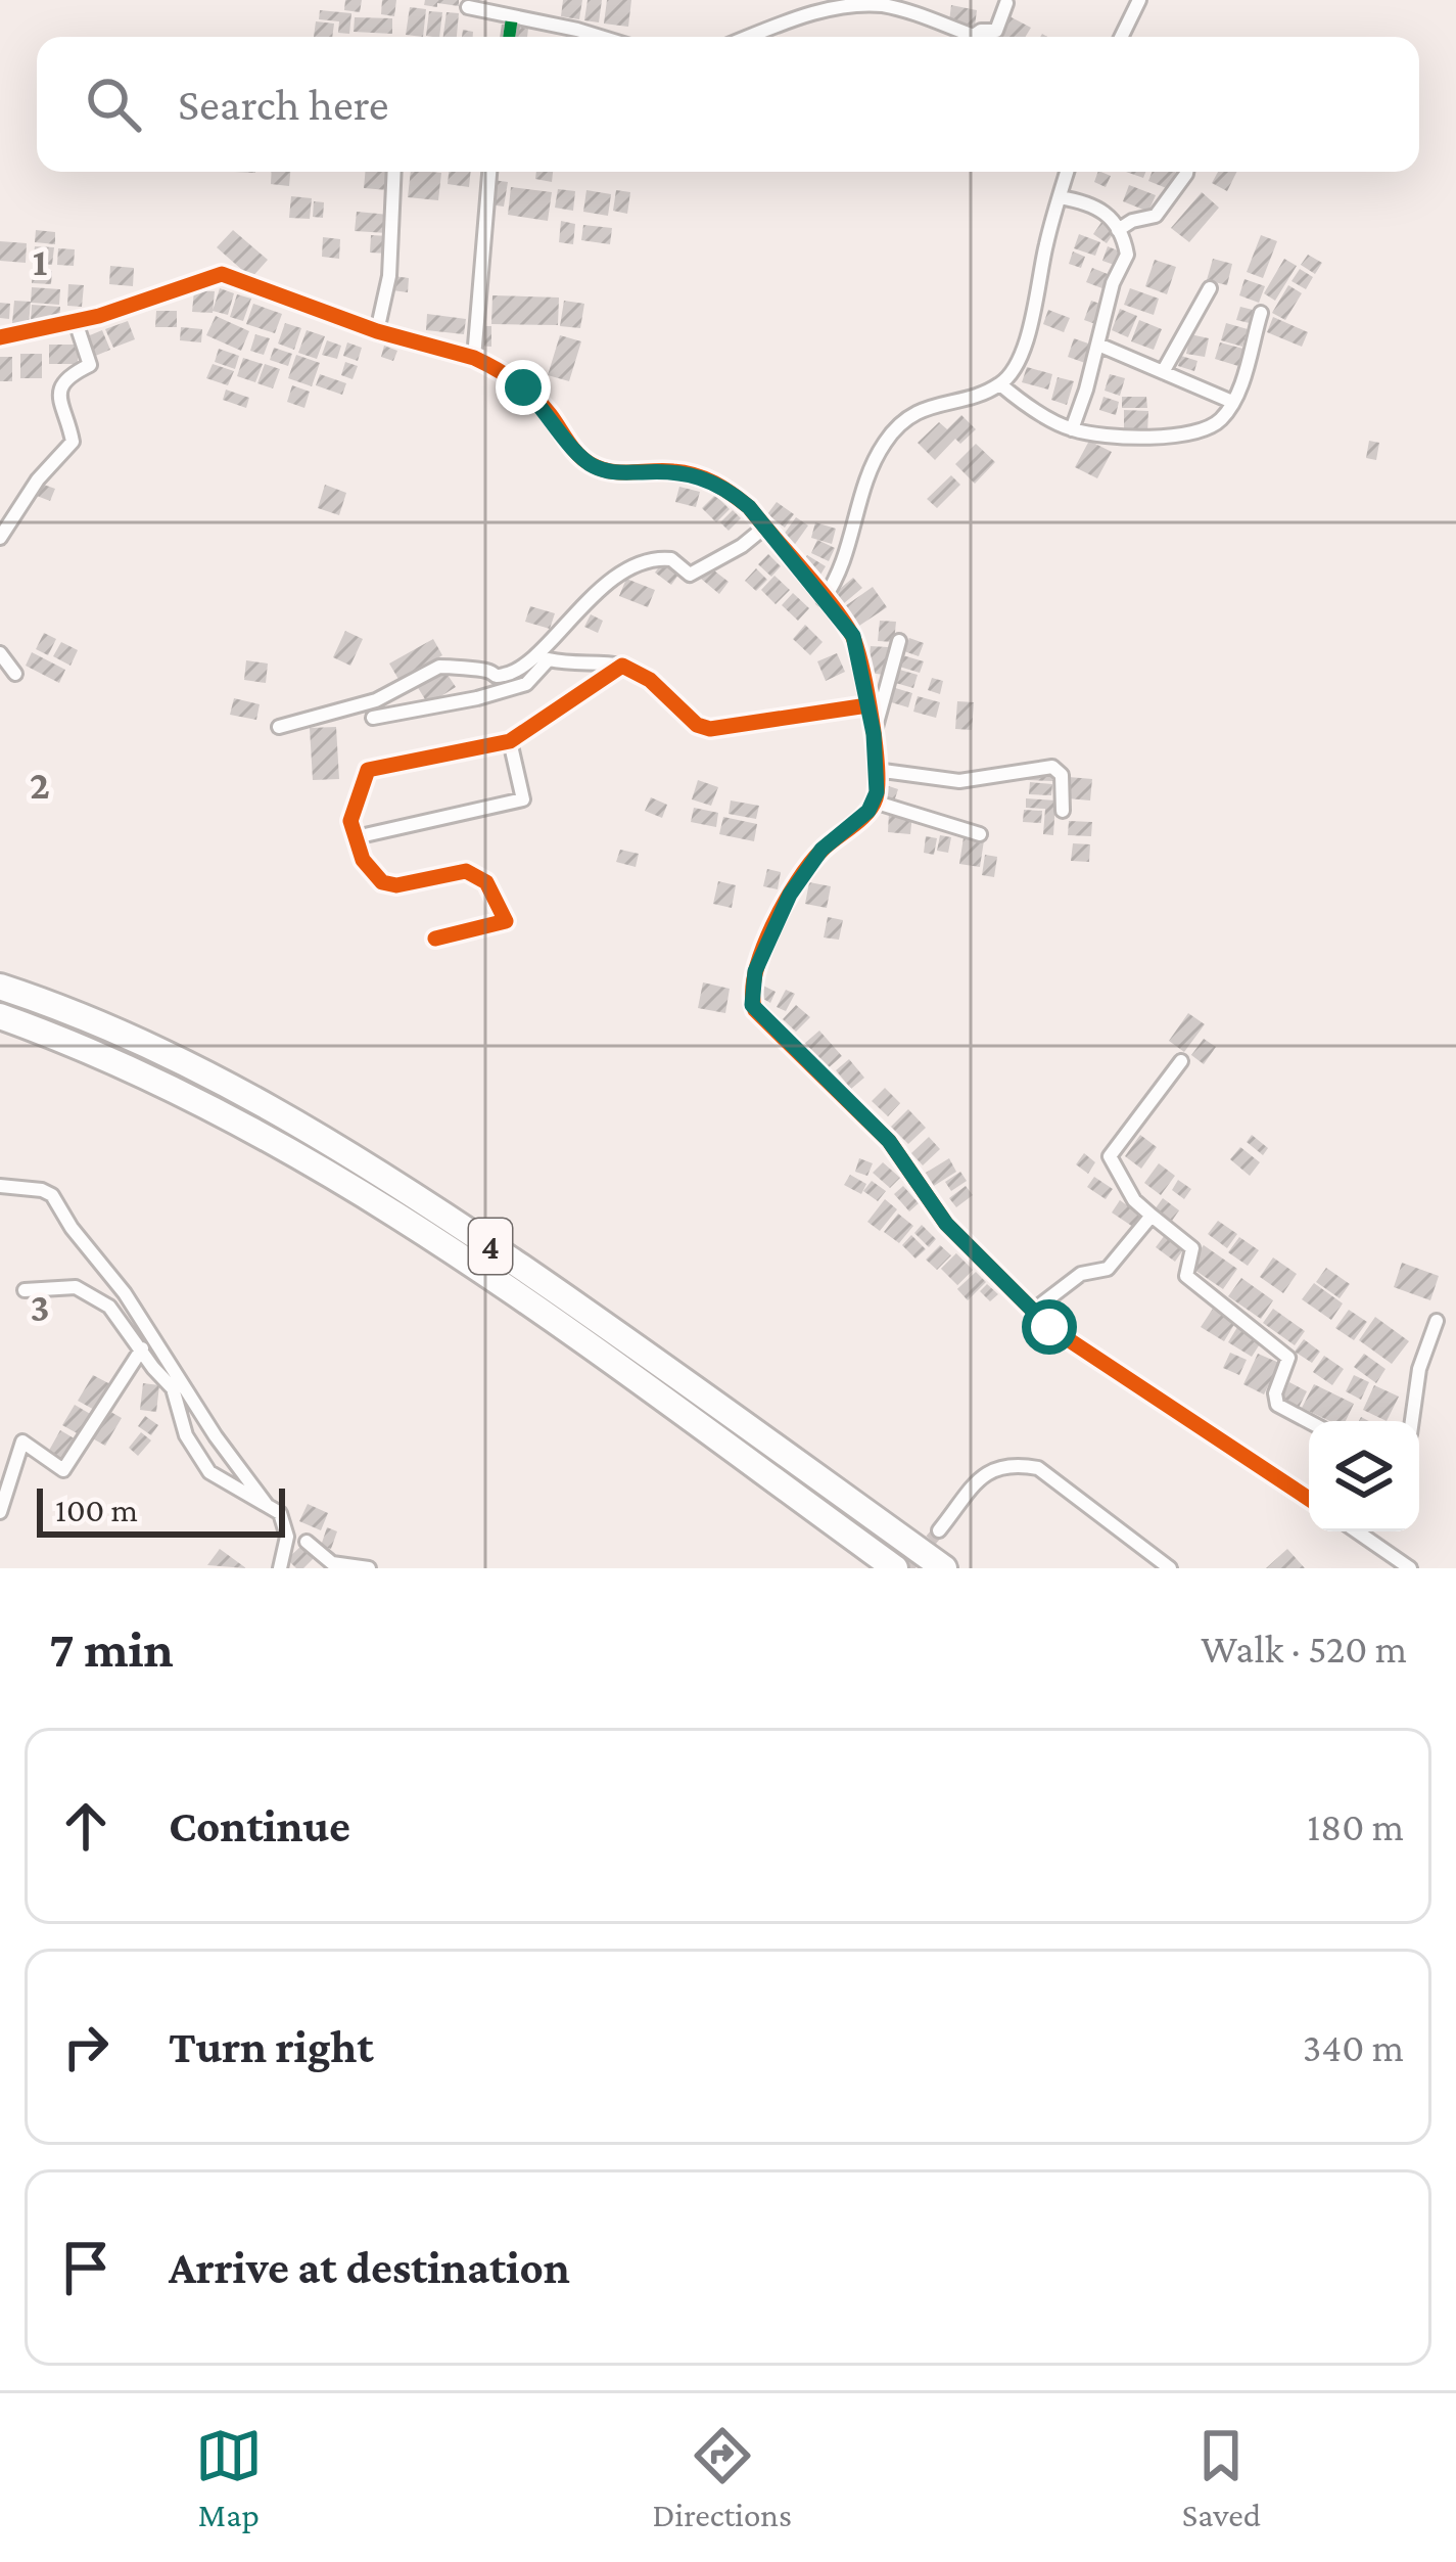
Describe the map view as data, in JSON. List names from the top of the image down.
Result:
{
  "streets": {
    "highway": ["4"]
  },
  "scale_bar": "100 m",
  "page": {
    "search": "Search here",
    "scale": "100 m",
    "heading": ["7 min", "Walk · 520 m"],
    "list": [
      ["Continue", "180 m"],
      ["Turn right", "340 m"],
      "Arrive at destination"
    ],
    "nav": ["Map", "Directions", "Saved"]
  },
  "grid": {
    "rows": ["1", "2", "3"]
  }
}
